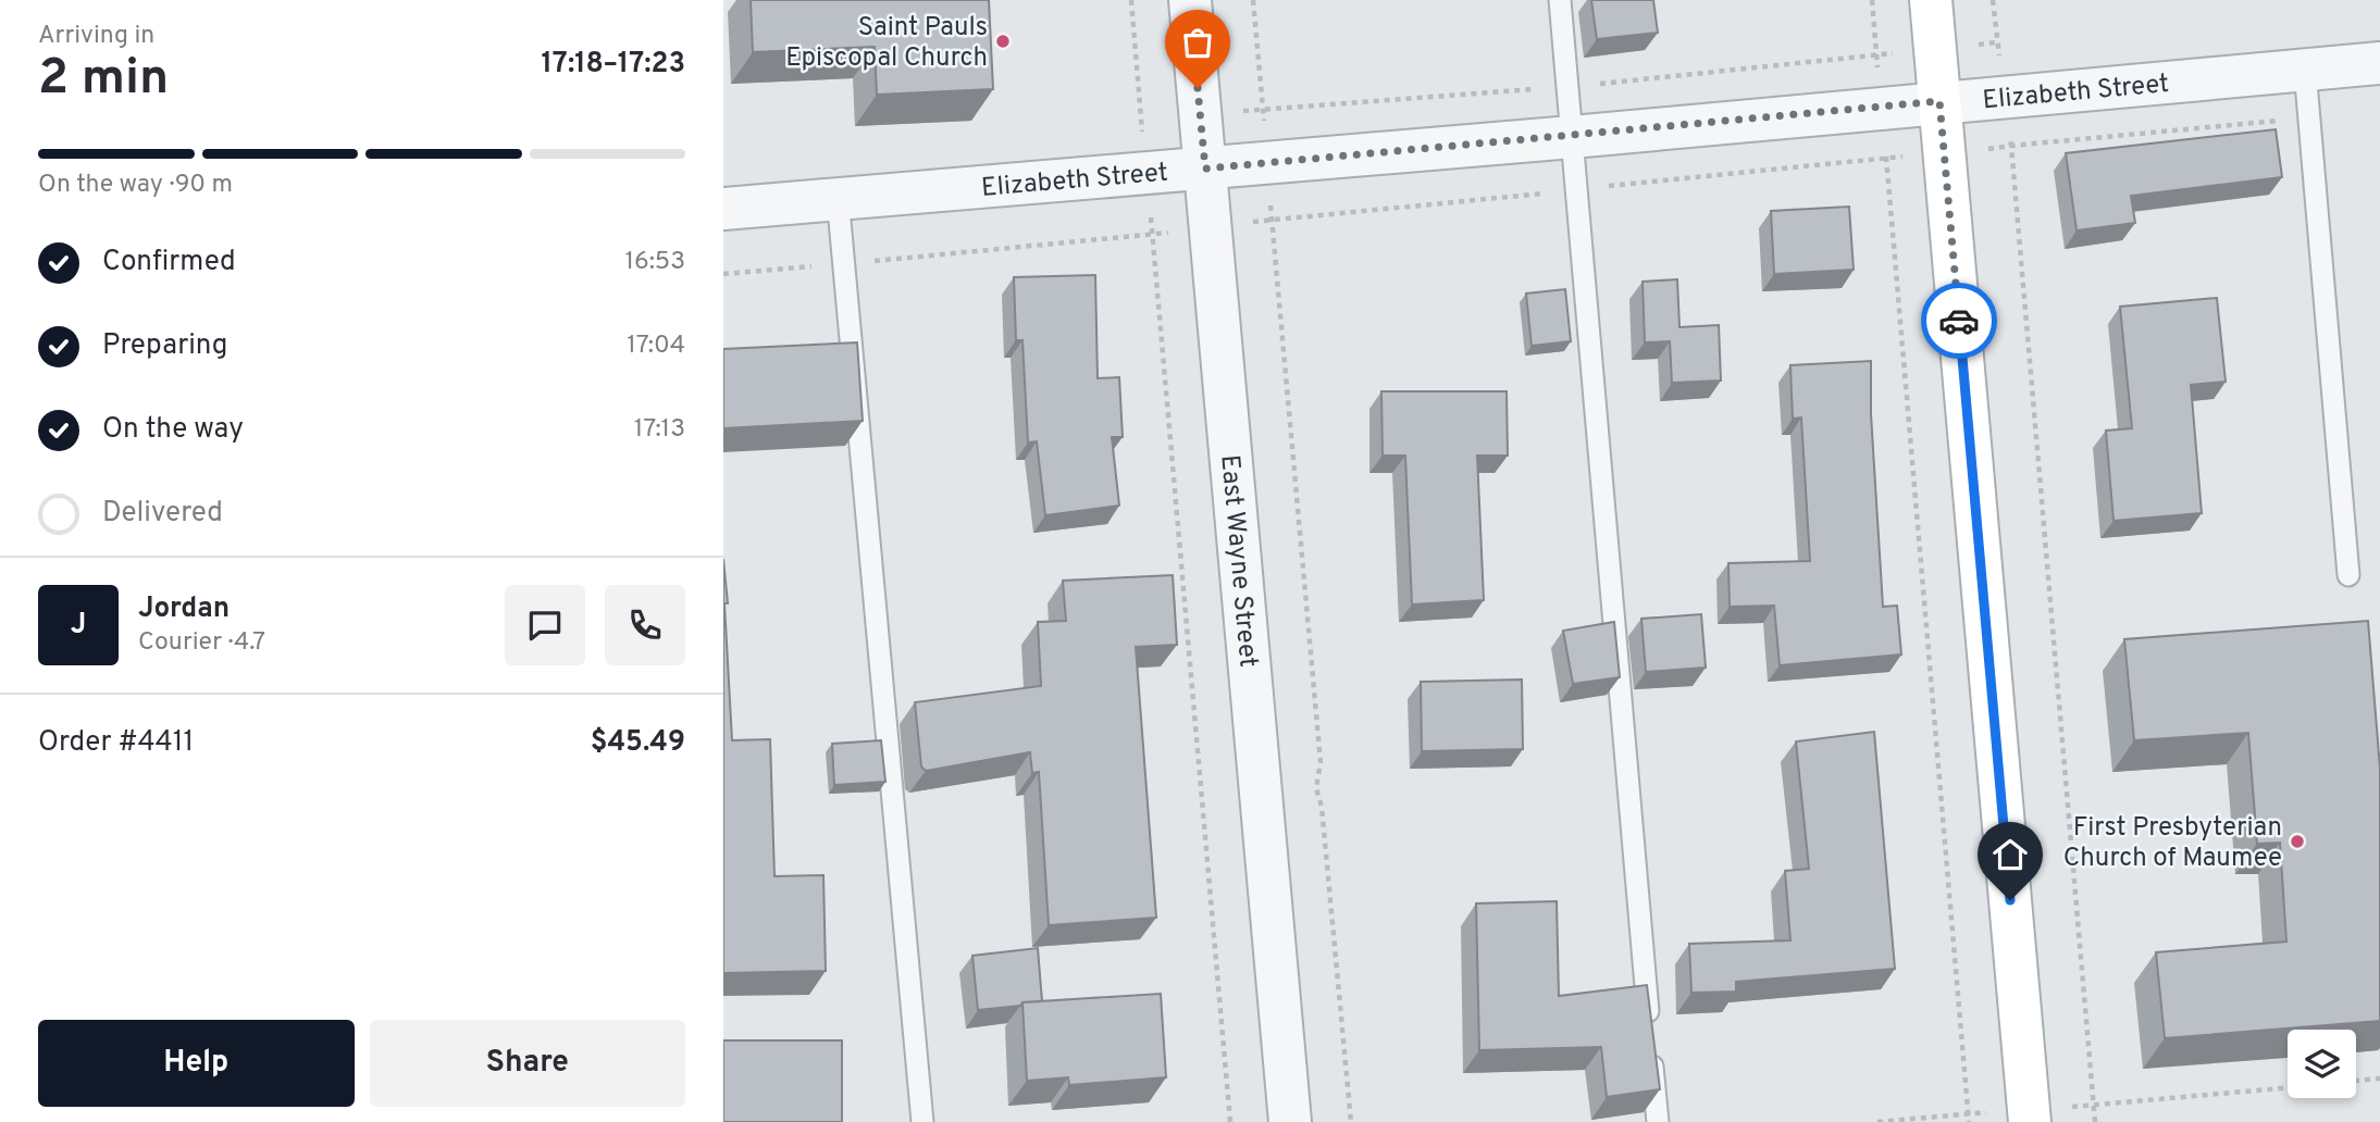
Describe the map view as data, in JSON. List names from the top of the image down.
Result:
{
  "streets": {
    "street": ["Elizabeth Street", "East Wayne Street"]
  },
  "crossings": [
    ["Elizabeth Street", "East Wayne Street"]
  ],
  "places": ["Saint Pauls Episcopal Church", "First Presbyterian Church of Maumee"],
  "page": {
    "heading": ["2 min", "Arriving in", "17:18–17:23"],
    "panel": [
      "Jordan",
      "Courier · 4.7",
      "Order #4411",
      "$45.49"
    ],
    "bar": "On the way · 90 m",
    "list": [
      ["Confirmed", "16:53"],
      ["Preparing", "17:04"],
      ["On the way", "17:13"],
      "Delivered"
    ],
    "round": "J",
    "buttons": ["Help", "Share"]
  }
}
